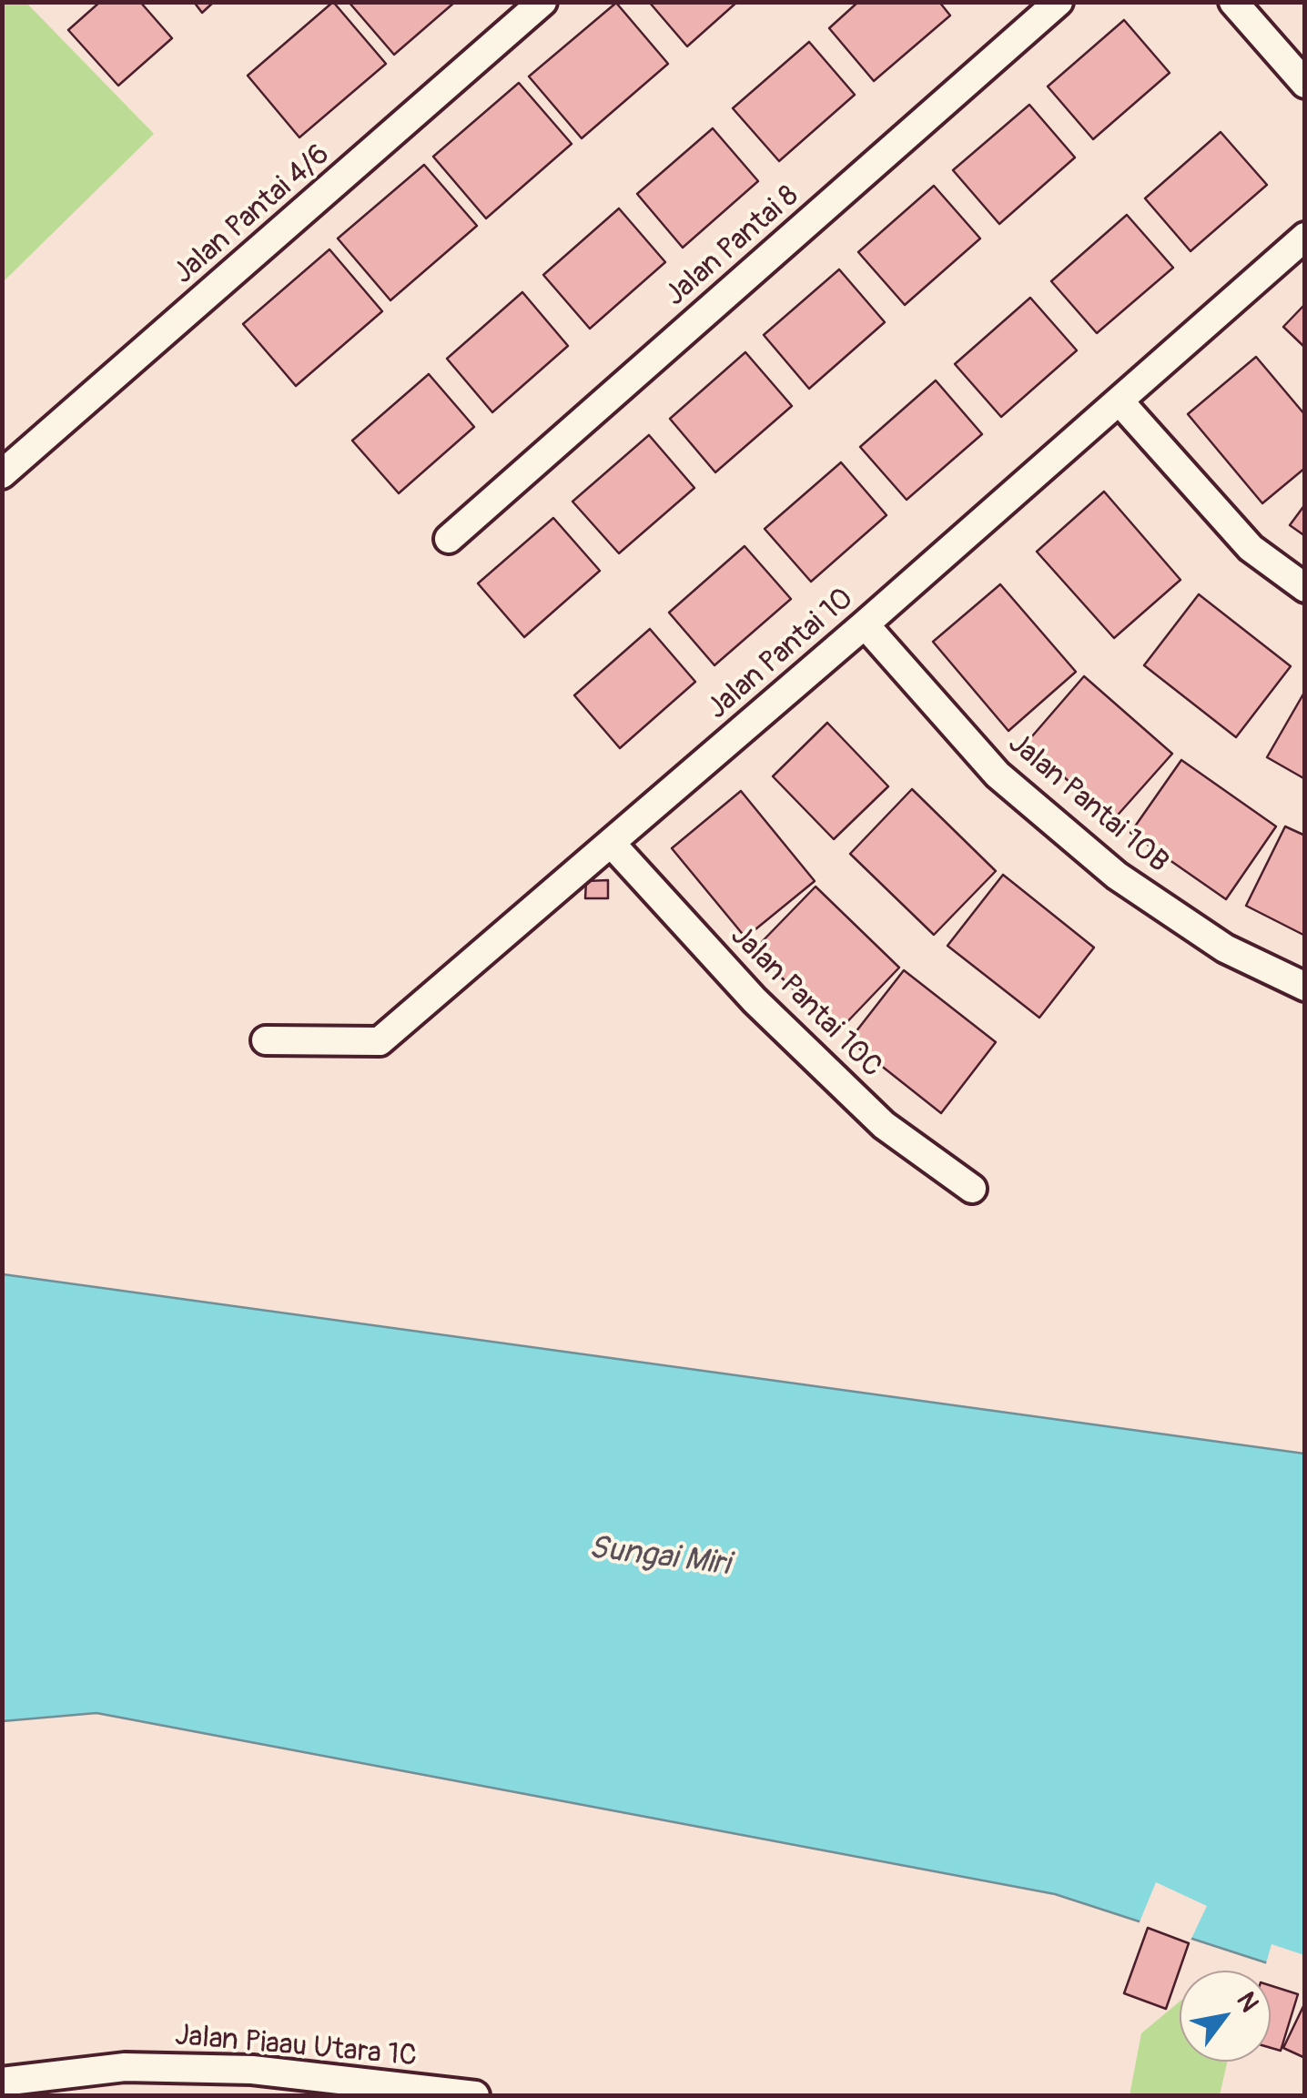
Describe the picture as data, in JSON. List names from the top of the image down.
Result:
{
  "streets": {
    "street": [
      "Jalan Pantai 4/6",
      "Jalan Pantai 8",
      "Jalan Pantai 10",
      "Jalan Pantai 10B",
      "Jalan Pantai 10C",
      "Jalan Piaau Utara 1C"
    ]
  },
  "crossings": [
    ["Jalan Pantai 10", "Jalan Pantai 10B"],
    ["Jalan Pantai 10", "Jalan Pantai 10C"]
  ],
  "water": ["Sungai Miri"],
  "north": "top right"
}
